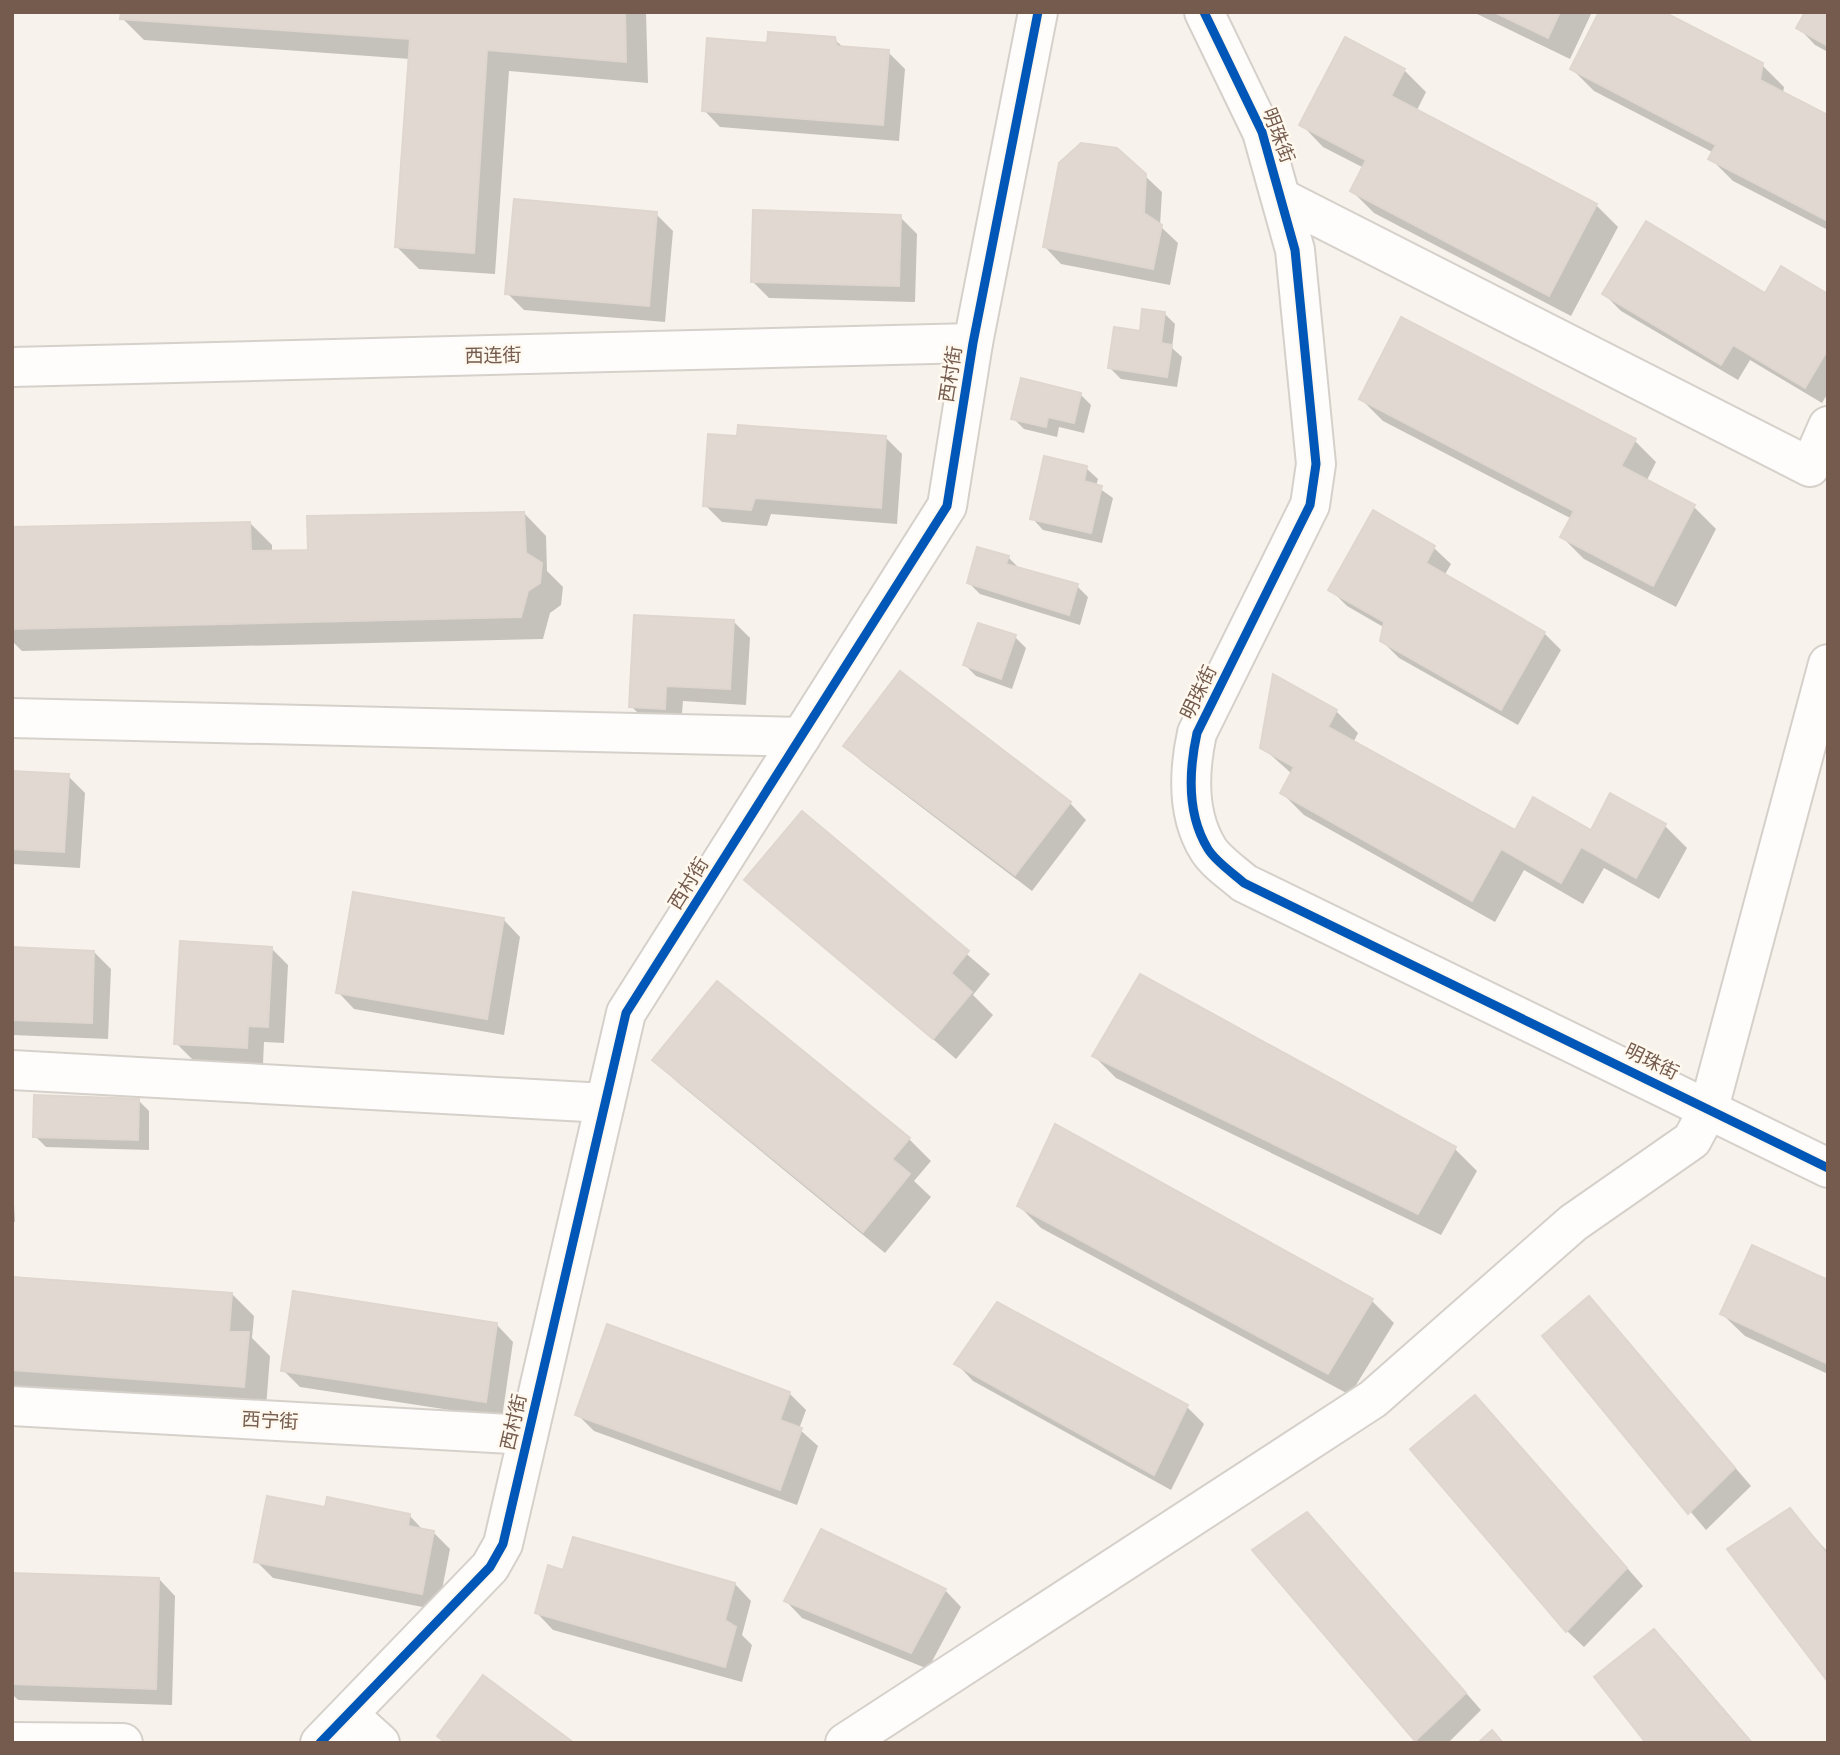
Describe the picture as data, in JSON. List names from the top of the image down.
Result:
{
  "streets": {
    "street": [
      "明珠街",
      "西连街",
      "西村街",
      "西宁街"
    ]
  },
  "crossings": [
    ["西连街", "西村街"],
    ["西村街", "西宁街"]
  ]
}
